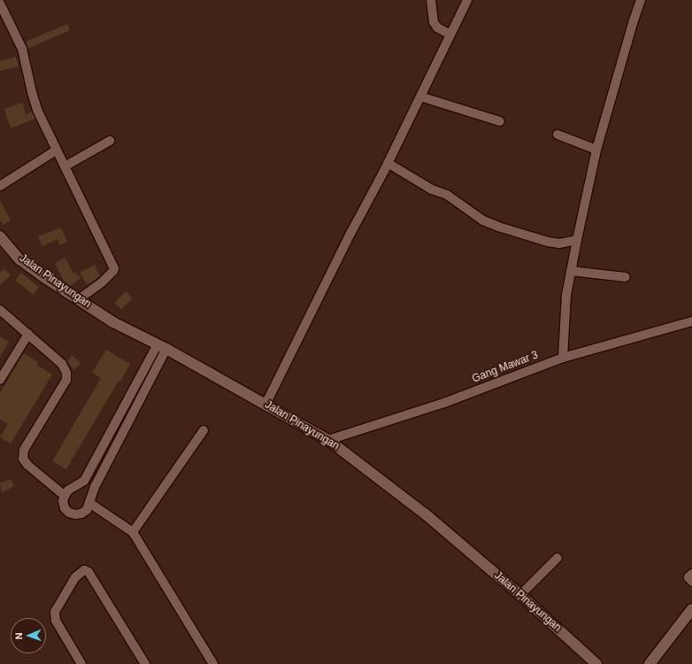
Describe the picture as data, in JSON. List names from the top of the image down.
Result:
{
  "streets": {
    "main road": ["Jalan Pinayungan"],
    "street": ["Gang Mawar 3"]
  },
  "crossings": [
    ["Jalan Pinayungan", "Gang Mawar 3"]
  ],
  "north": "left"
}
